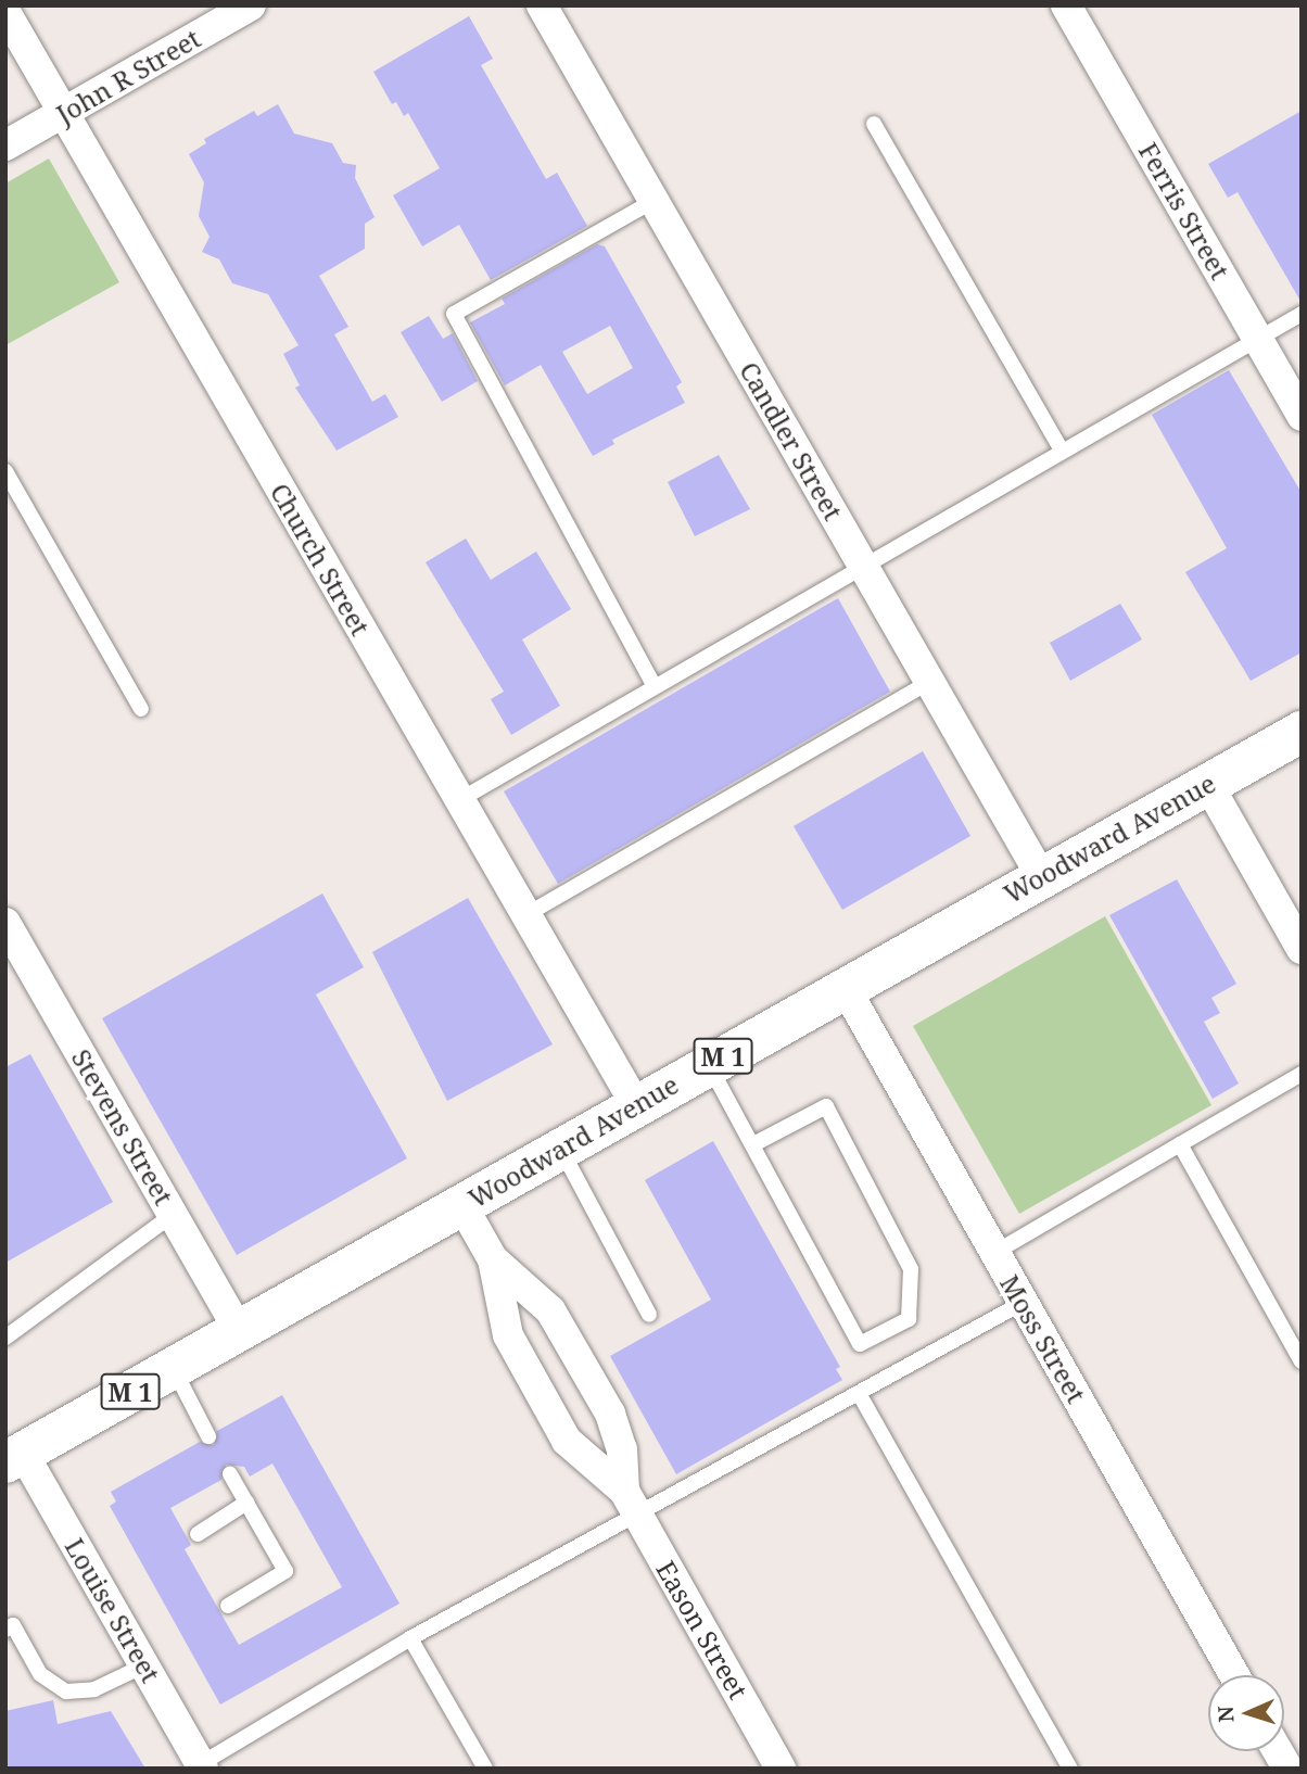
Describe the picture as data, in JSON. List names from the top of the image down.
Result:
{
  "streets": {
    "main road": ["Woodward Avenue", "M 1"],
    "street": [
      "John R Street",
      "Ferris Street",
      "Candler Street",
      "Church Street",
      "Stevens Street",
      "Moss Street",
      "Louise Street",
      "Eason Street"
    ]
  },
  "crossings": [
    ["John R Street", "Church Street"],
    ["Candler Street", "Woodward Avenue"],
    ["Church Street", "Woodward Avenue"],
    ["Woodward Avenue", "Stevens Street"],
    ["Woodward Avenue", "Moss Street"],
    ["Woodward Avenue", "Louise Street"],
    ["Woodward Avenue", "Eason Street"]
  ],
  "north": "left"
}
